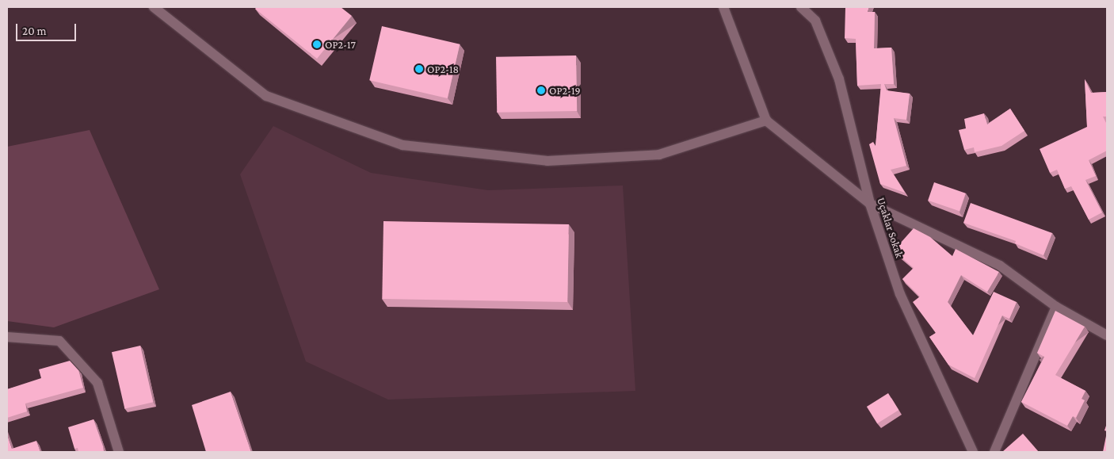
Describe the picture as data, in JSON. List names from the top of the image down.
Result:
{
  "streets": {
    "street": ["Uçaklar Sokak"]
  },
  "places": ["OP2-17", "OP2-18", "OP2-19"],
  "scale_bar": "20 m"
}
